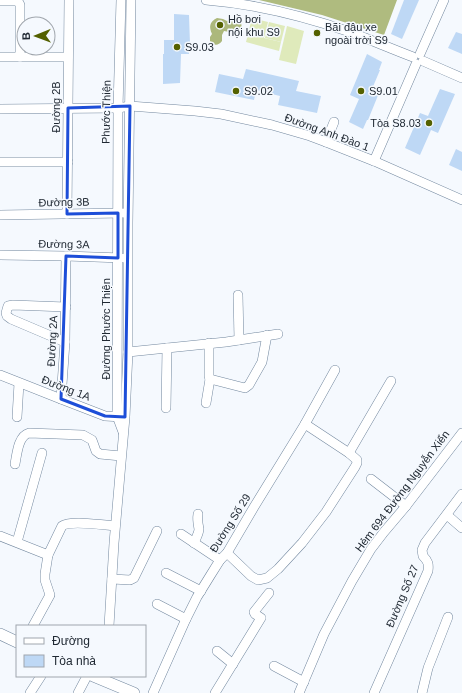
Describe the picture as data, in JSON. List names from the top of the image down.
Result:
{
  "streets": {
    "street": [
      "Đường 2B",
      "Phước Thiện",
      "Đường Anh Đào 1",
      "Đường 3B",
      "Đường 3A",
      "Đường Phước Thiện",
      "Đường 2A",
      "Đường 1A",
      "Hẻm 694 Đường Nguyễn Xiển",
      "Đường Số 29",
      "Đường Số 27"
    ]
  },
  "crossings": [
    ["Đường 2B", "Đường Anh Đào 1"],
    ["Đường 2B", "Đường 3B"],
    ["Phước Thiện", "Đường Anh Đào 1"],
    ["Phước Thiện", "Đường 3B"],
    ["Phước Thiện", "Đường Phước Thiện"],
    ["Đường 3B", "Đường Phước Thiện"],
    ["Đường 3A", "Đường Phước Thiện"],
    ["Đường 3A", "Đường 2A"],
    ["Đường Phước Thiện", "Đường 1A"],
    ["Đường 2A", "Đường 1A"]
  ],
  "places": [
    "Hồ bơi nội khu S9",
    "Bãi đậu xe ngoài trời S9",
    "S9.03",
    "S9.02",
    "S9.01",
    "Tòa S8.03"
  ],
  "legend": ["Đường", "Tòa nhà"],
  "north": "left"
}
